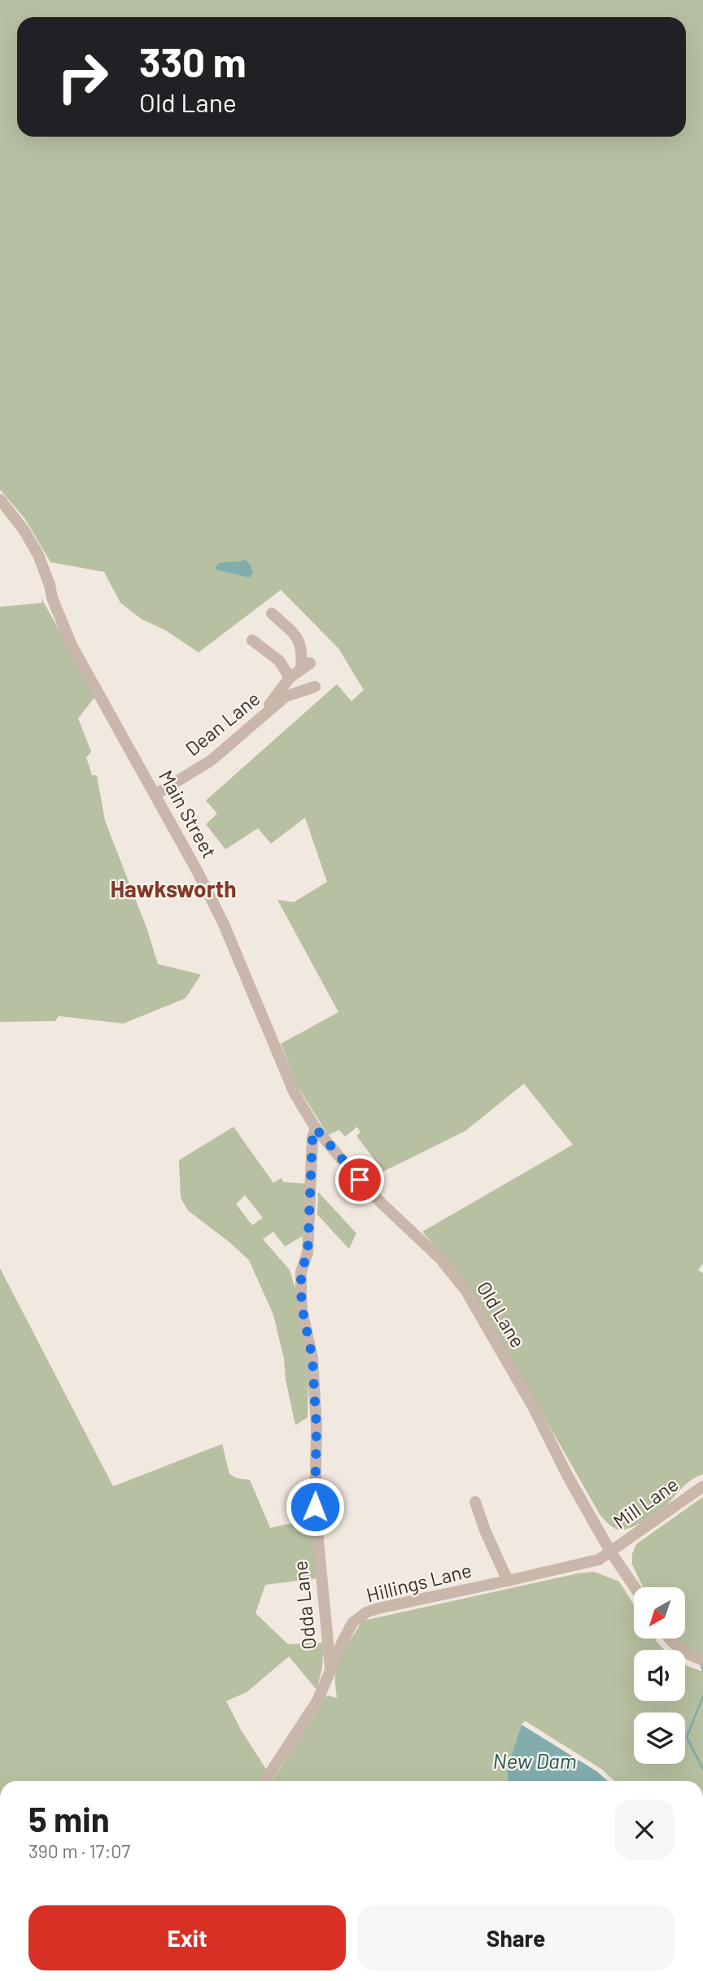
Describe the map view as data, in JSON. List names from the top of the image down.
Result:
{
  "streets": {
    "street": [
      "Dean Lane",
      "Main Street",
      "Old Lane",
      "Mill Lane",
      "Hillings Lane",
      "Odda Lane"
    ]
  },
  "crossings": [
    ["Dean Lane", "Main Street"],
    ["Main Street", "Old Lane"],
    ["Main Street", "Odda Lane"],
    ["Old Lane", "Mill Lane"],
    ["Old Lane", "Hillings Lane"],
    ["Old Lane", "Odda Lane"],
    ["Mill Lane", "Hillings Lane"],
    ["Hillings Lane", "Odda Lane"]
  ],
  "districts": ["Hawksworth"],
  "water": ["New Dam"],
  "north": "bottom left",
  "page": {
    "turn": ["330 m", "Old Lane"],
    "heading": ["5 min", "390 m · 17:07"],
    "buttons": ["Exit", "Share"]
  }
}
